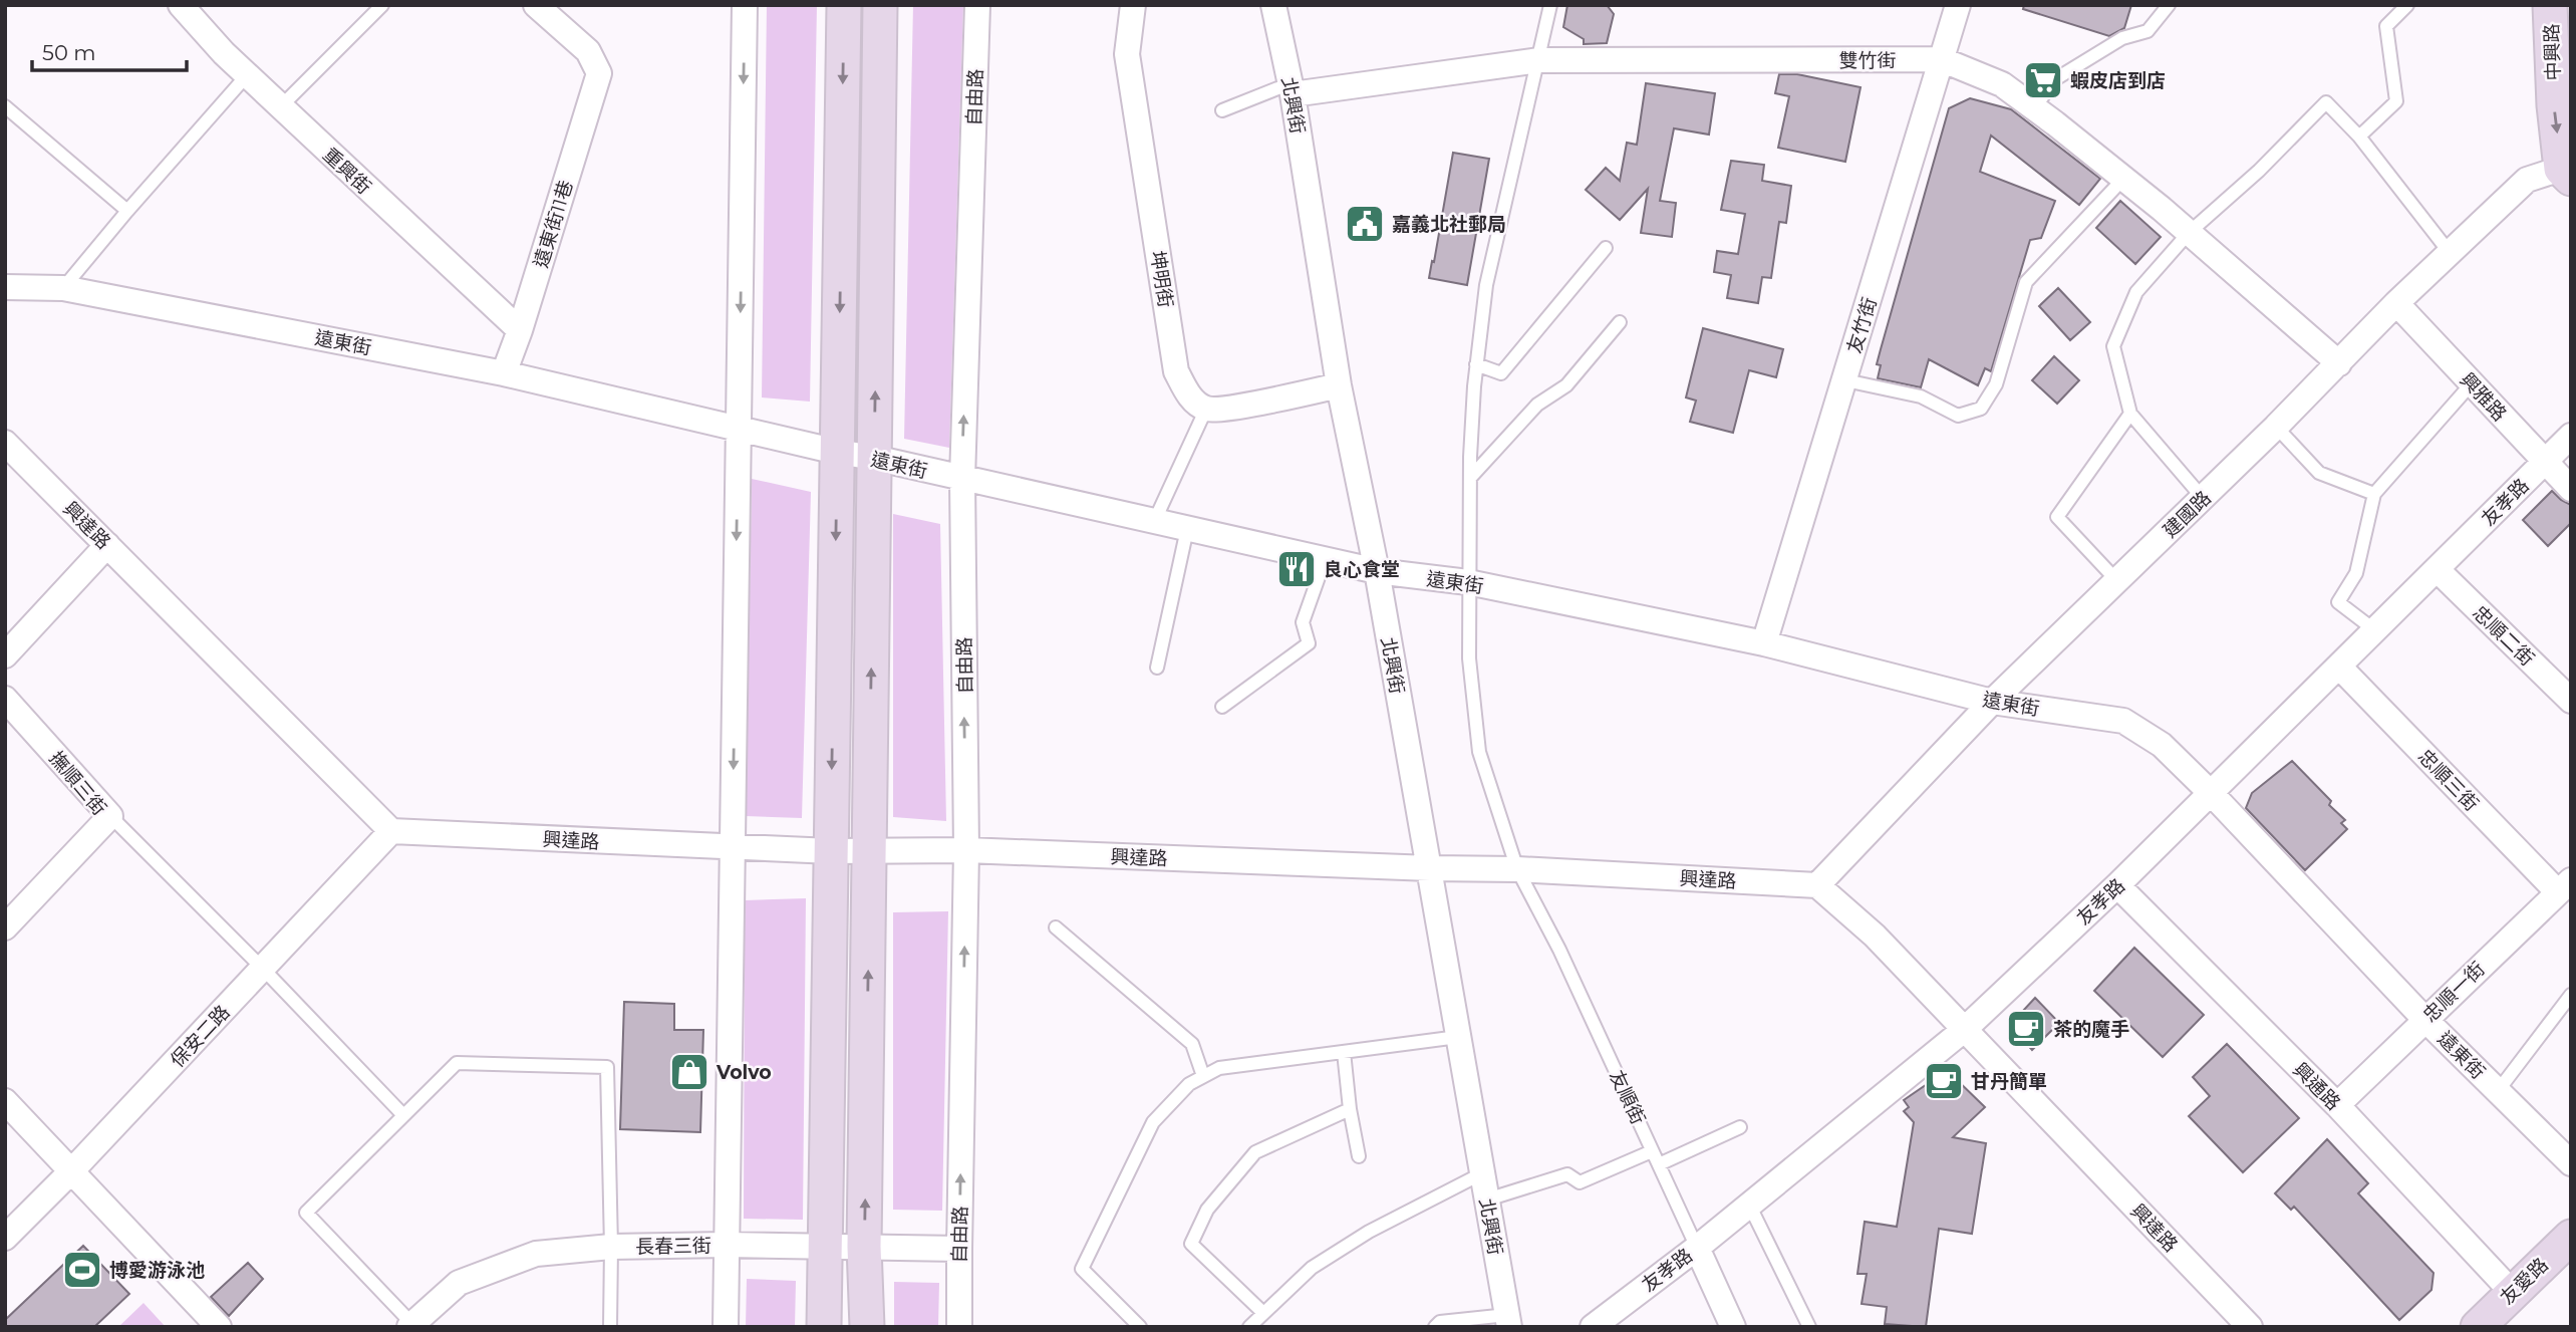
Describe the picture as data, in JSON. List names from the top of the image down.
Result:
{
  "streets": {
    "street": [
      "中興路",
      "雙竹街",
      "自由路",
      "北興街",
      "重興街",
      "遠東街11巷",
      "坤明街",
      "友竹街",
      "遠東街",
      "興雅路",
      "友孝路",
      "建國路",
      "興達路",
      "忠順二街",
      "忠順三街",
      "撫順三街",
      "忠順一街",
      "保安二路",
      "興通路",
      "友順街",
      "長春三街",
      "友愛路"
    ]
  },
  "crossings": [
    ["中興路", "建國路"],
    ["雙竹街", "北興街"],
    ["雙竹街", "友竹街"],
    ["雙竹街", "建國路"],
    ["雙竹街", "友順街"],
    ["自由路", "遠東街"],
    ["自由路", "興達路"],
    ["自由路", "長春三街"],
    ["北興街", "遠東街"],
    ["北興街", "興達路"],
    ["重興街", "遠東街11巷"],
    ["遠東街11巷", "遠東街"],
    ["友竹街", "遠東街"],
    ["遠東街", "友孝路"],
    ["遠東街", "建國路"],
    ["遠東街", "忠順一街"],
    ["遠東街", "友順街"],
    ["興雅路", "友孝路"],
    ["興雅路", "建國路"],
    ["友孝路", "興達路"],
    ["友孝路", "忠順二街"],
    ["友孝路", "忠順三街"],
    ["友孝路", "興通路"],
    ["友孝路", "友順街"],
    ["建國路", "興達路"],
    ["興達路", "保安二路"],
    ["興達路", "友順街"],
    ["忠順三街", "忠順一街"],
    ["忠順一街", "興通路"],
    ["興通路", "友愛路"]
  ],
  "one_way": ["中興路"],
  "places": {
    "supermarket": ["蝦皮店到店"],
    "public building": ["嘉義北社郵局"],
    "restaurant": ["良心食堂"],
    "cafe": ["茶的魔手", "甘丹簡單"],
    "shop": ["Volvo"],
    "sports": ["博愛游泳池"]
  },
  "scale_bar": "50 m"
}
